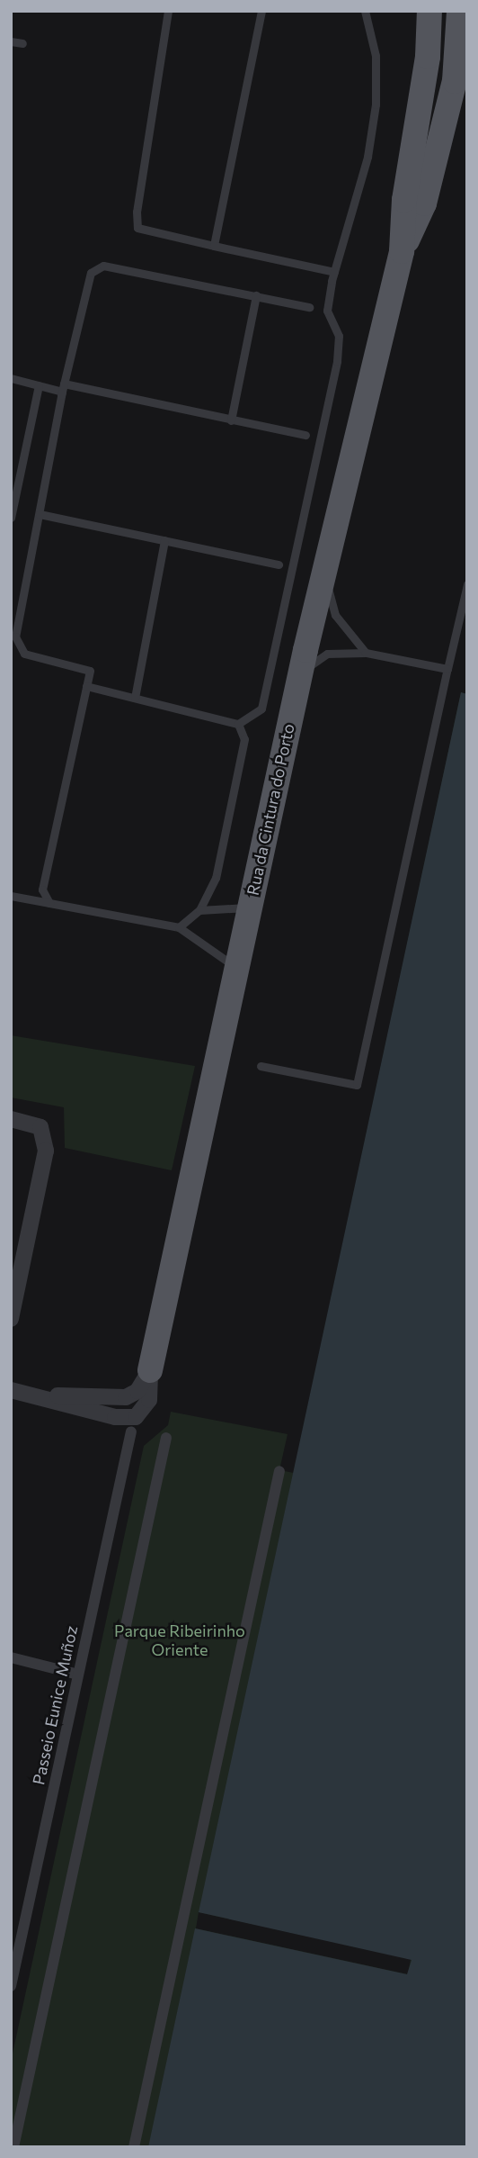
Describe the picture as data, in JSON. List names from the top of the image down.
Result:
{
  "streets": {
    "main road": ["Rua da Cintura do Porto"],
    "street": ["Passeio Eunice Muñoz"]
  },
  "parks": ["Parque Ribeirinho Oriente"]
}
